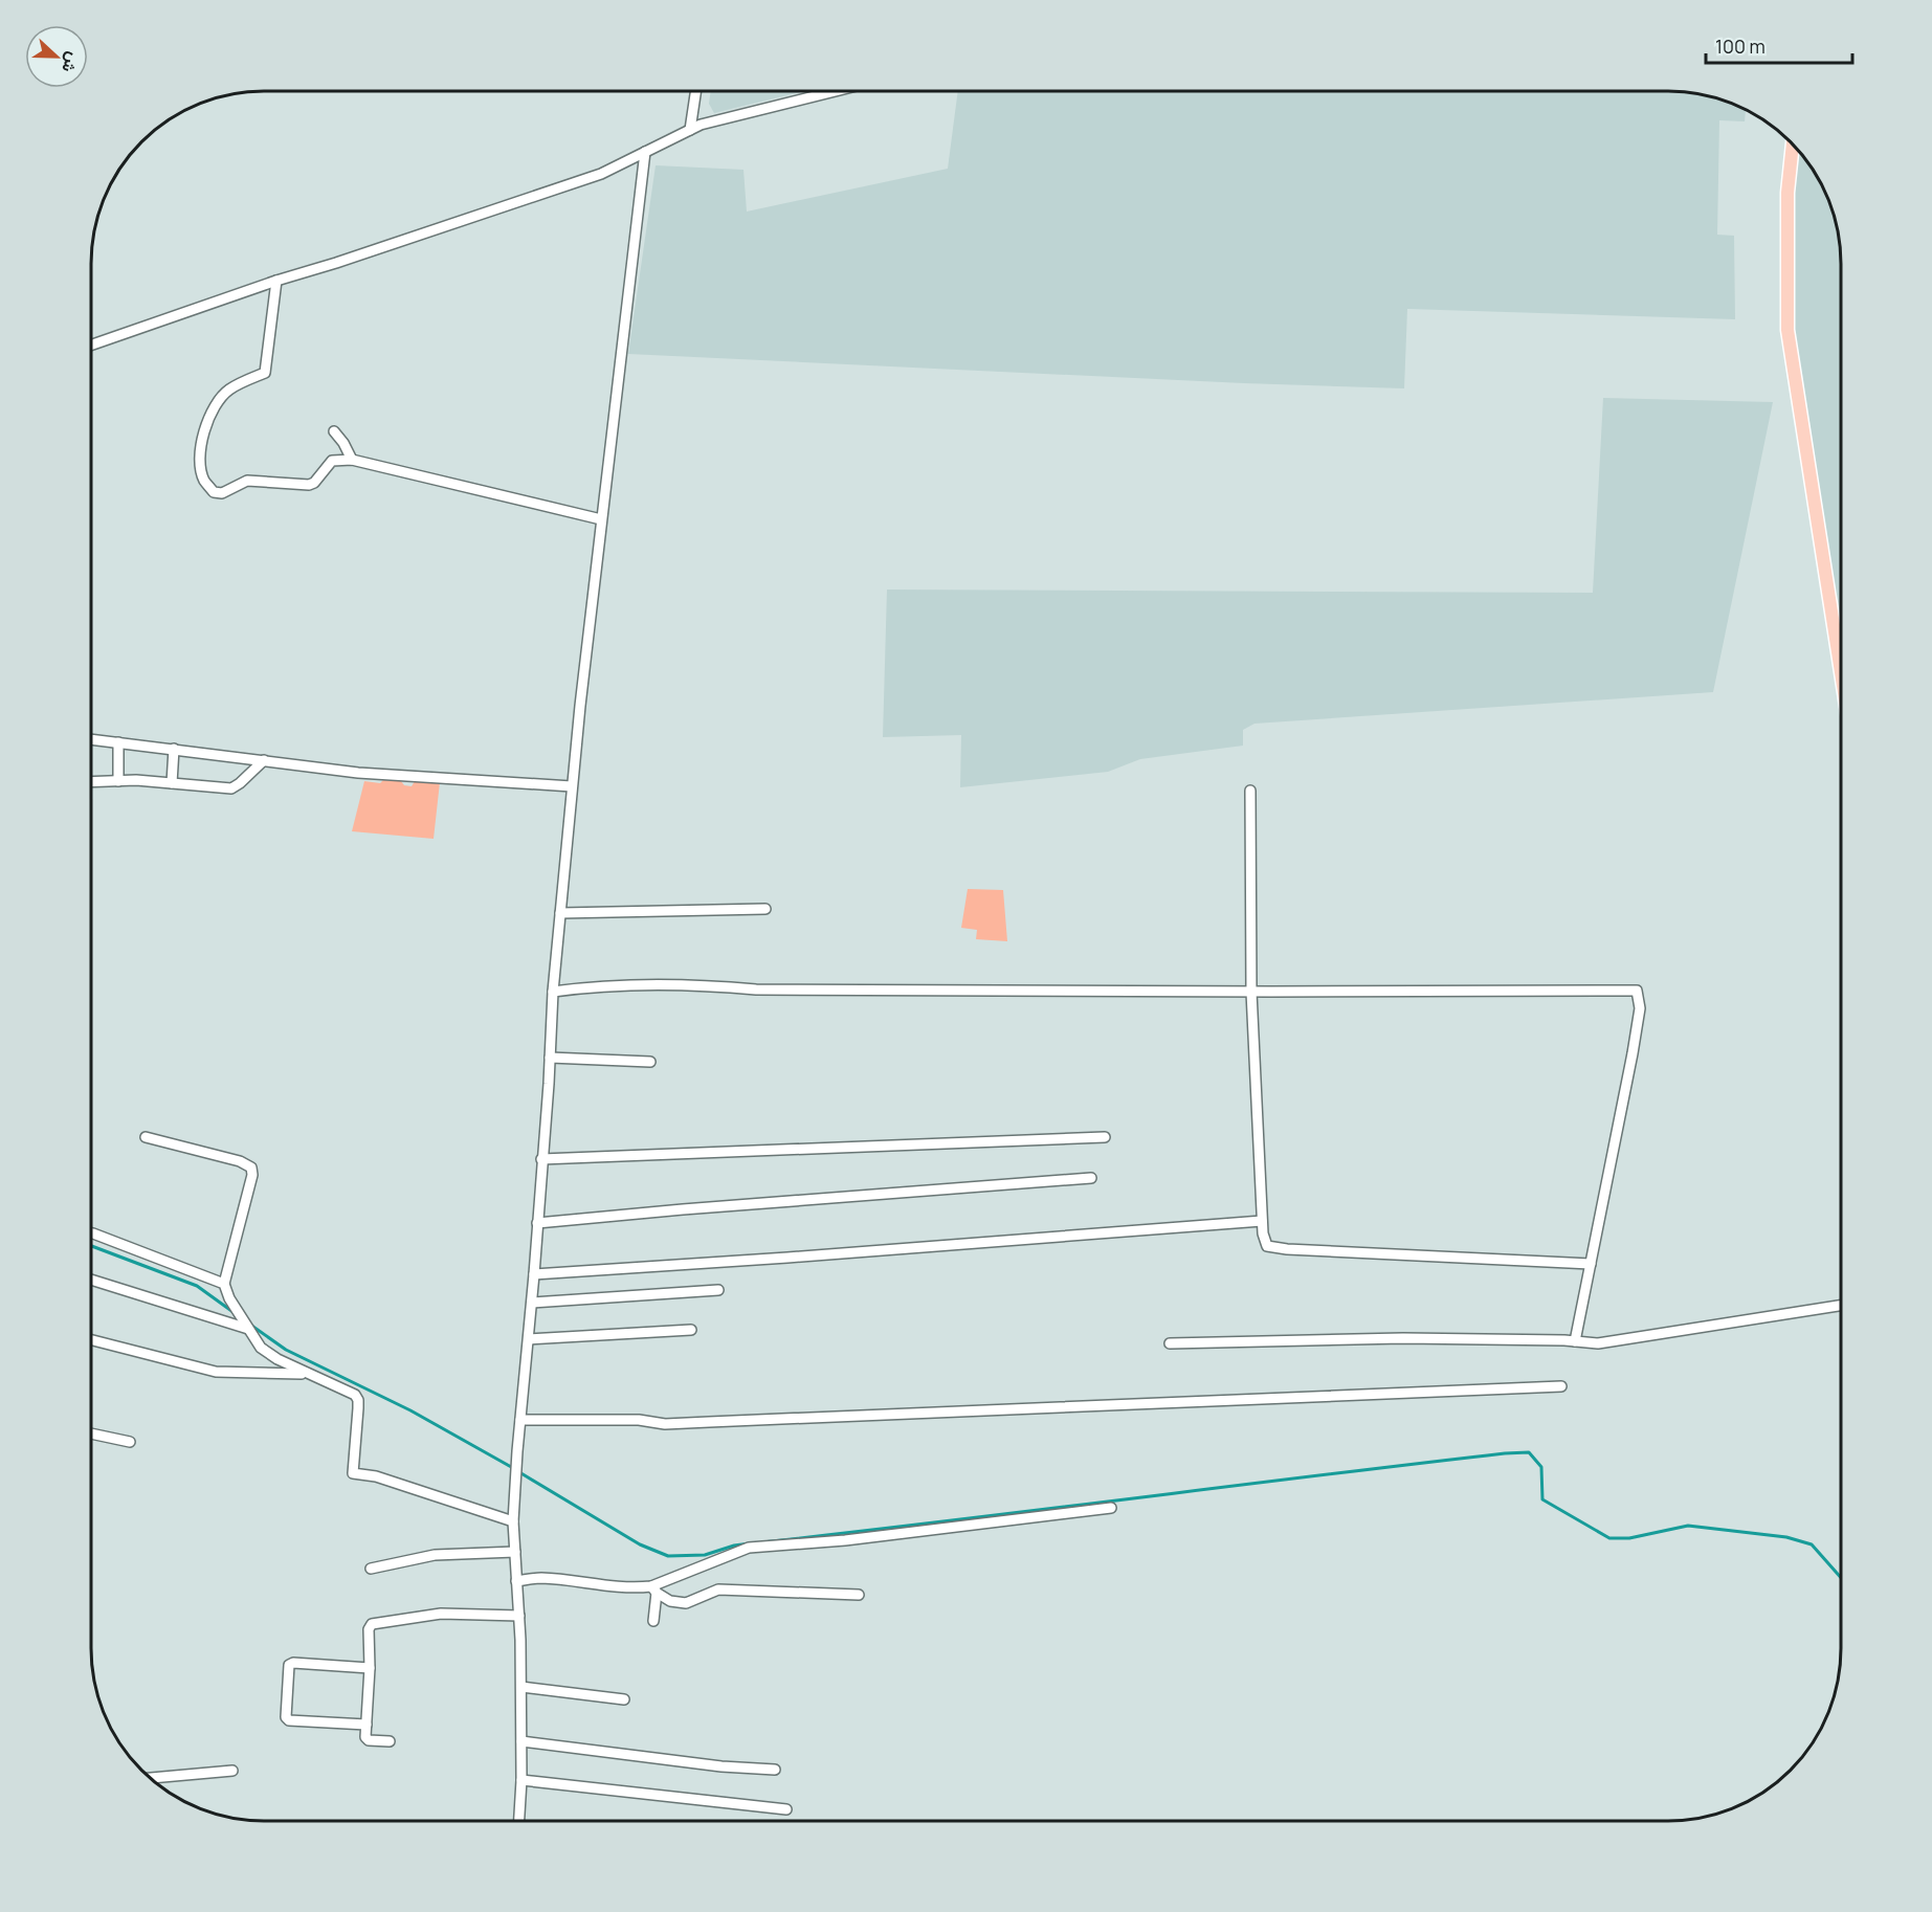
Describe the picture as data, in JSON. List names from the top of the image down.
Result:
{
  "scale_bar": "100 m",
  "north": "right"
}
